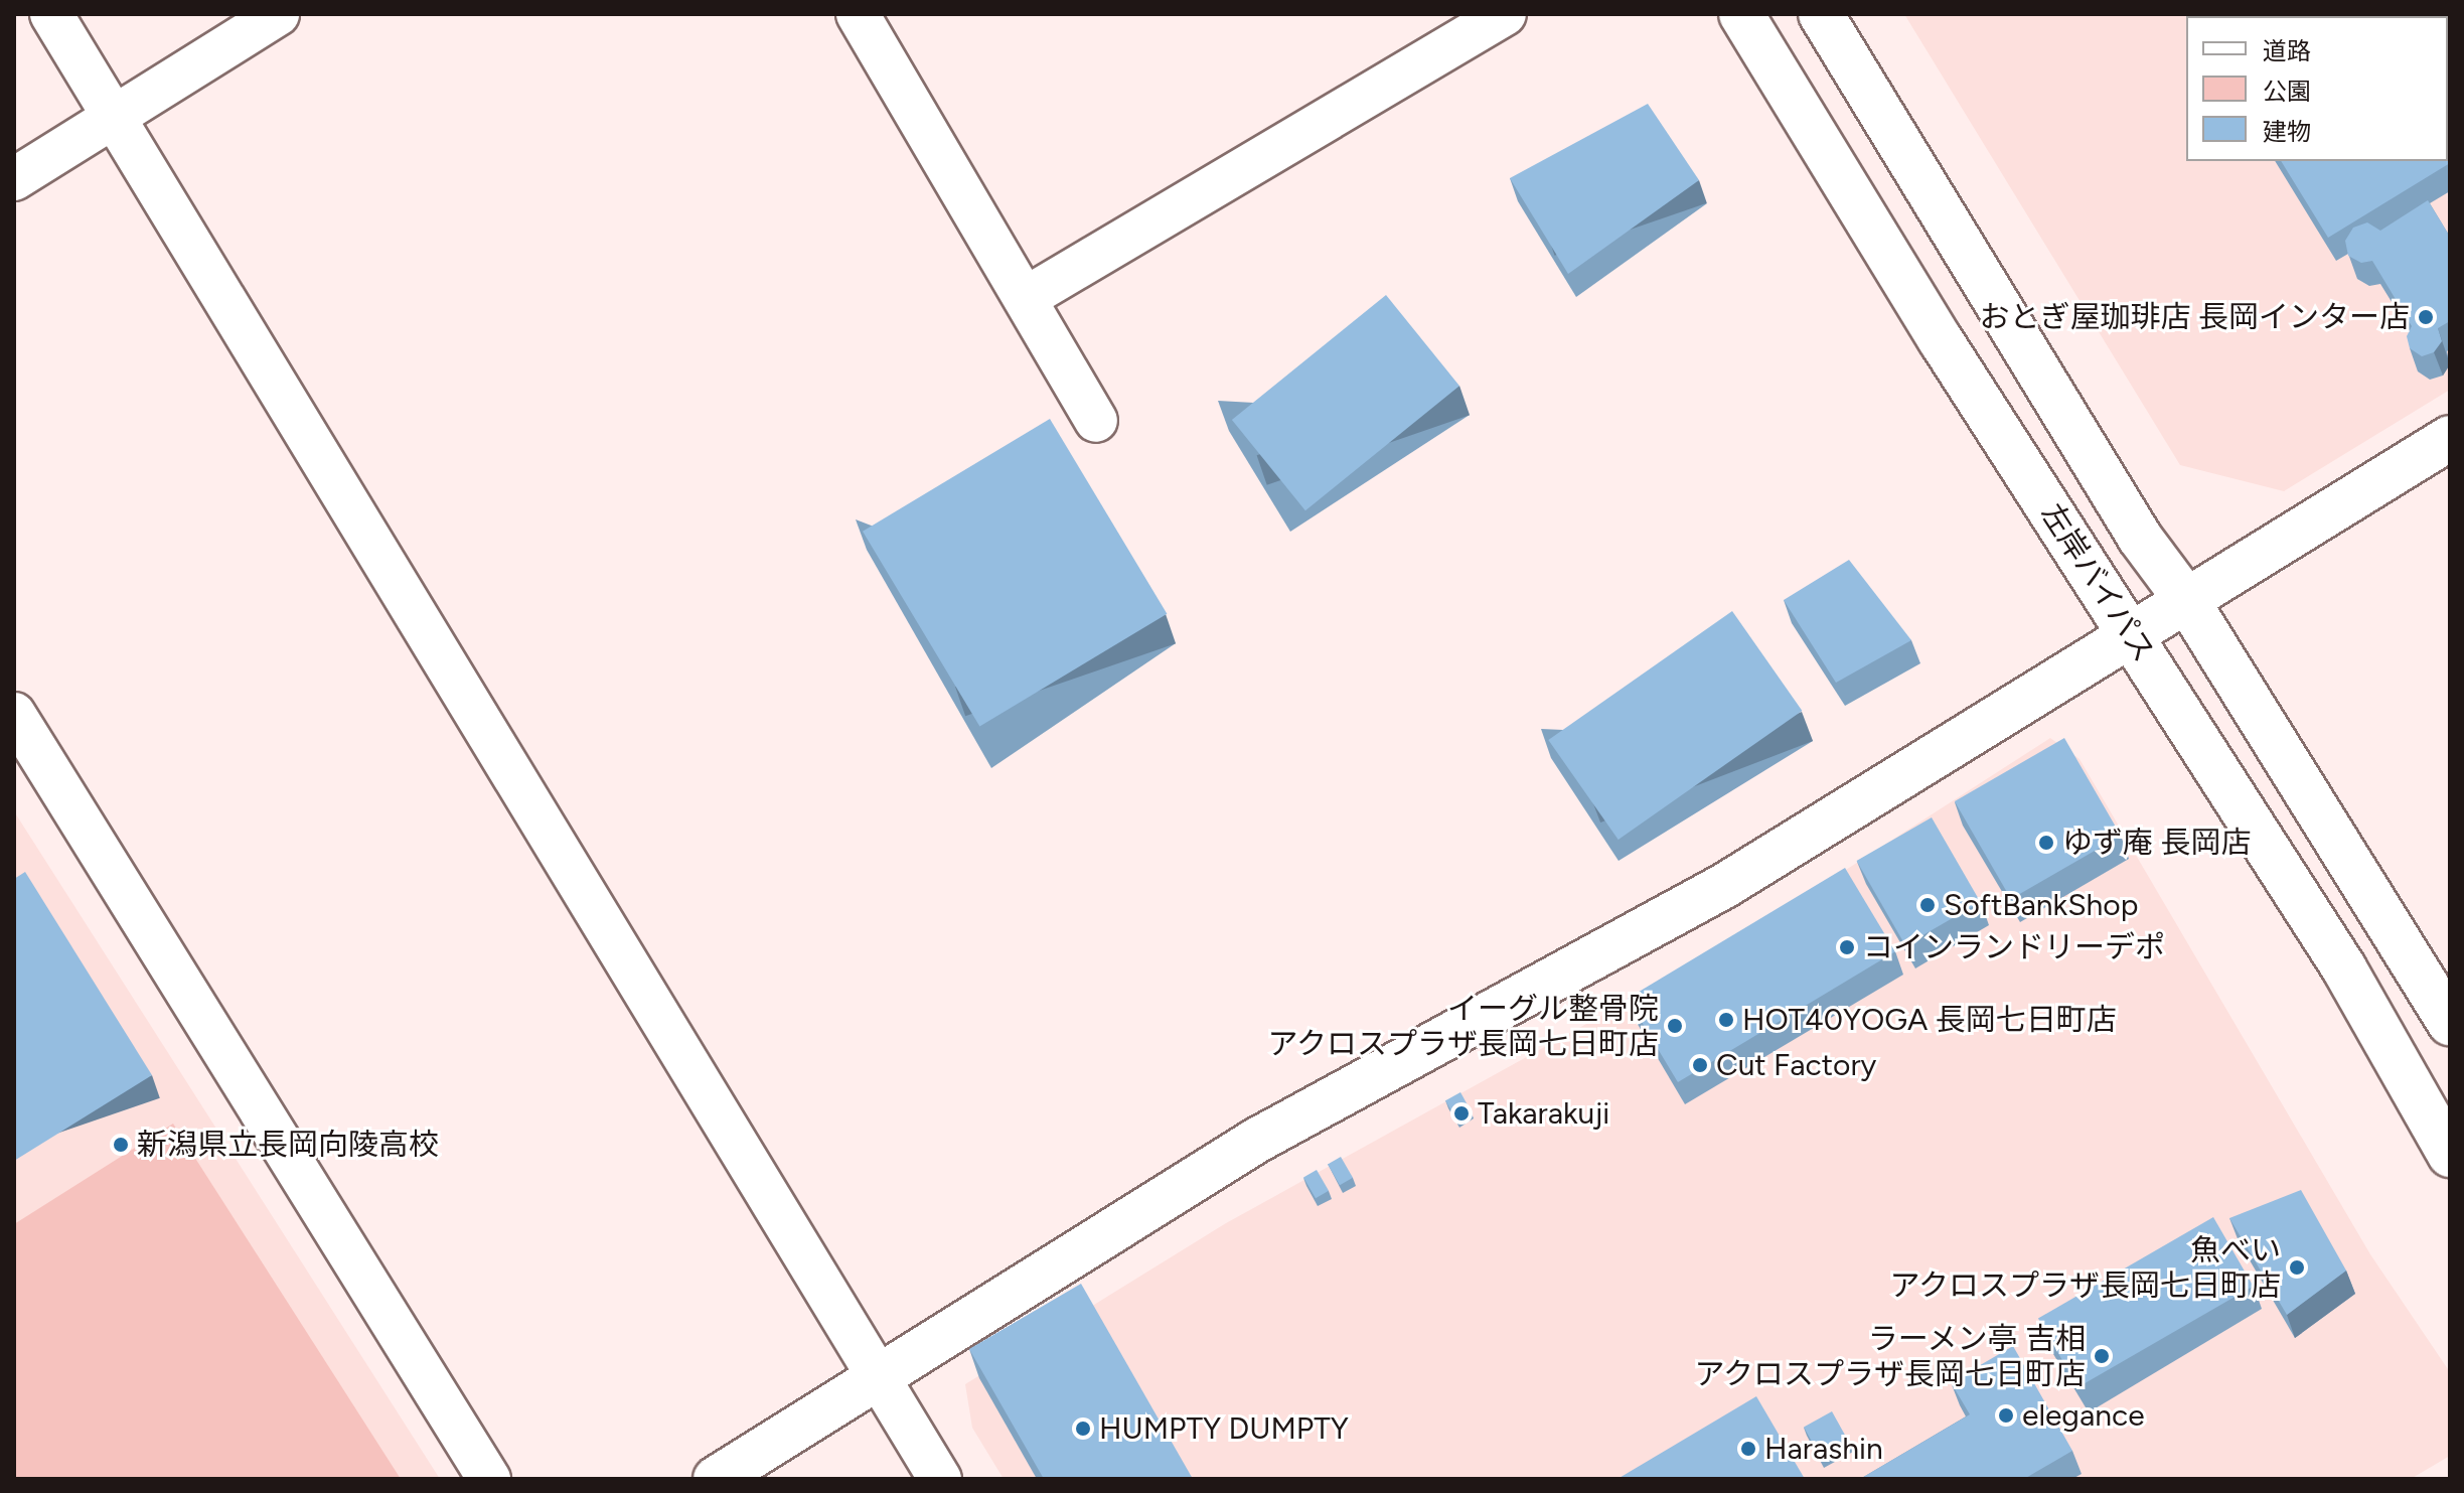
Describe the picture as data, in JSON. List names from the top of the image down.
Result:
{
  "streets": {
    "street": ["左岸バイパス"]
  },
  "places": [
    "おとぎ屋珈琲店 長岡インター店",
    "ゆず庵 長岡店",
    "SoftBankShop",
    "コインランドリーデポ",
    "HOT40YOGA 長岡七日町店",
    "イーグル整骨院 アクロスプラザ長岡七日町店",
    "Cut Factory",
    "Takarakuji",
    "新潟県立長岡向陵高校",
    "魚べい アクロスプラザ長岡七日町店",
    "ラーメン亭 吉相 アクロスプラザ長岡七日町店",
    "elegance",
    "HUMPTY DUMPTY",
    "Harashin"
  ],
  "legend": ["道路", "公園", "建物"]
}
